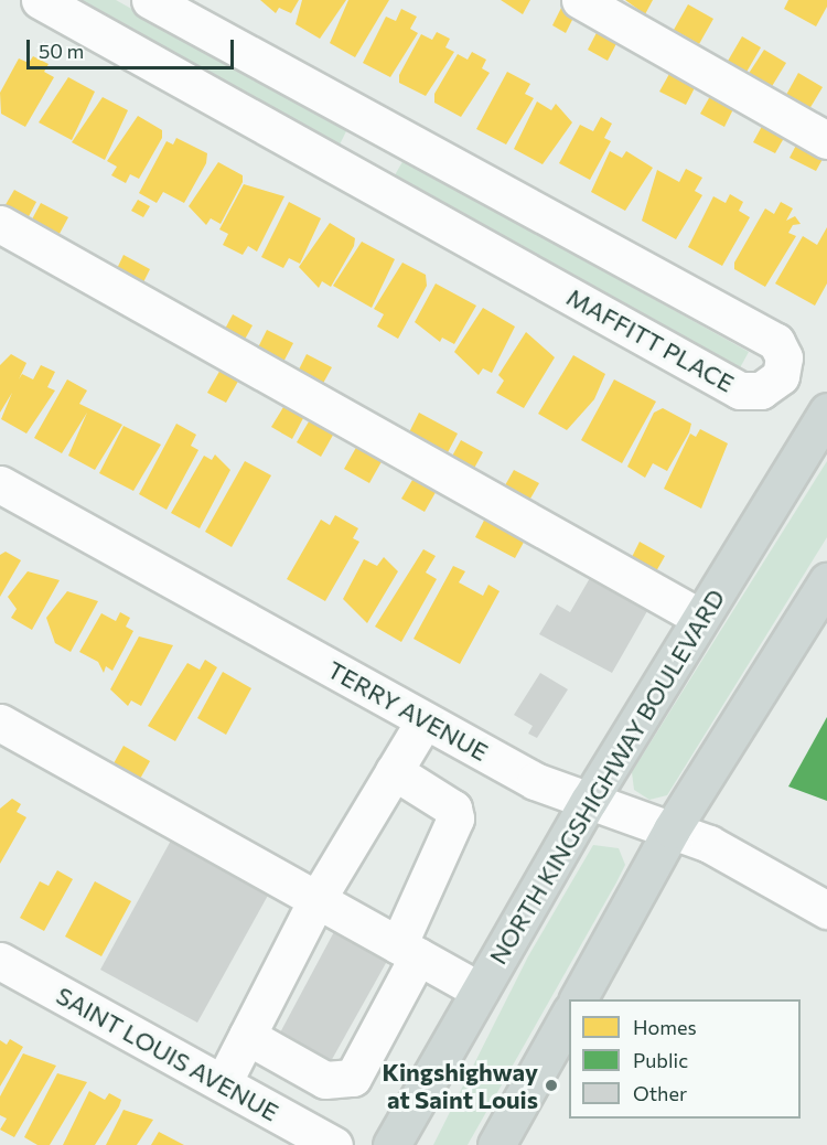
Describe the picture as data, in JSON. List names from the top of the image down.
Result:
{
  "streets": {
    "main road": ["NORTH KINGSHIGHWAY BOULEVARD"],
    "street": ["MAFFITT PLACE", "TERRY AVENUE", "SAINT LOUIS AVENUE"]
  },
  "crossings": [
    ["TERRY AVENUE", "NORTH KINGSHIGHWAY BOULEVARD"]
  ],
  "places": ["Kingshighway at Saint Louis"],
  "legend": ["Homes", "Public", "Other"],
  "scale_bar": "50 m"
}
